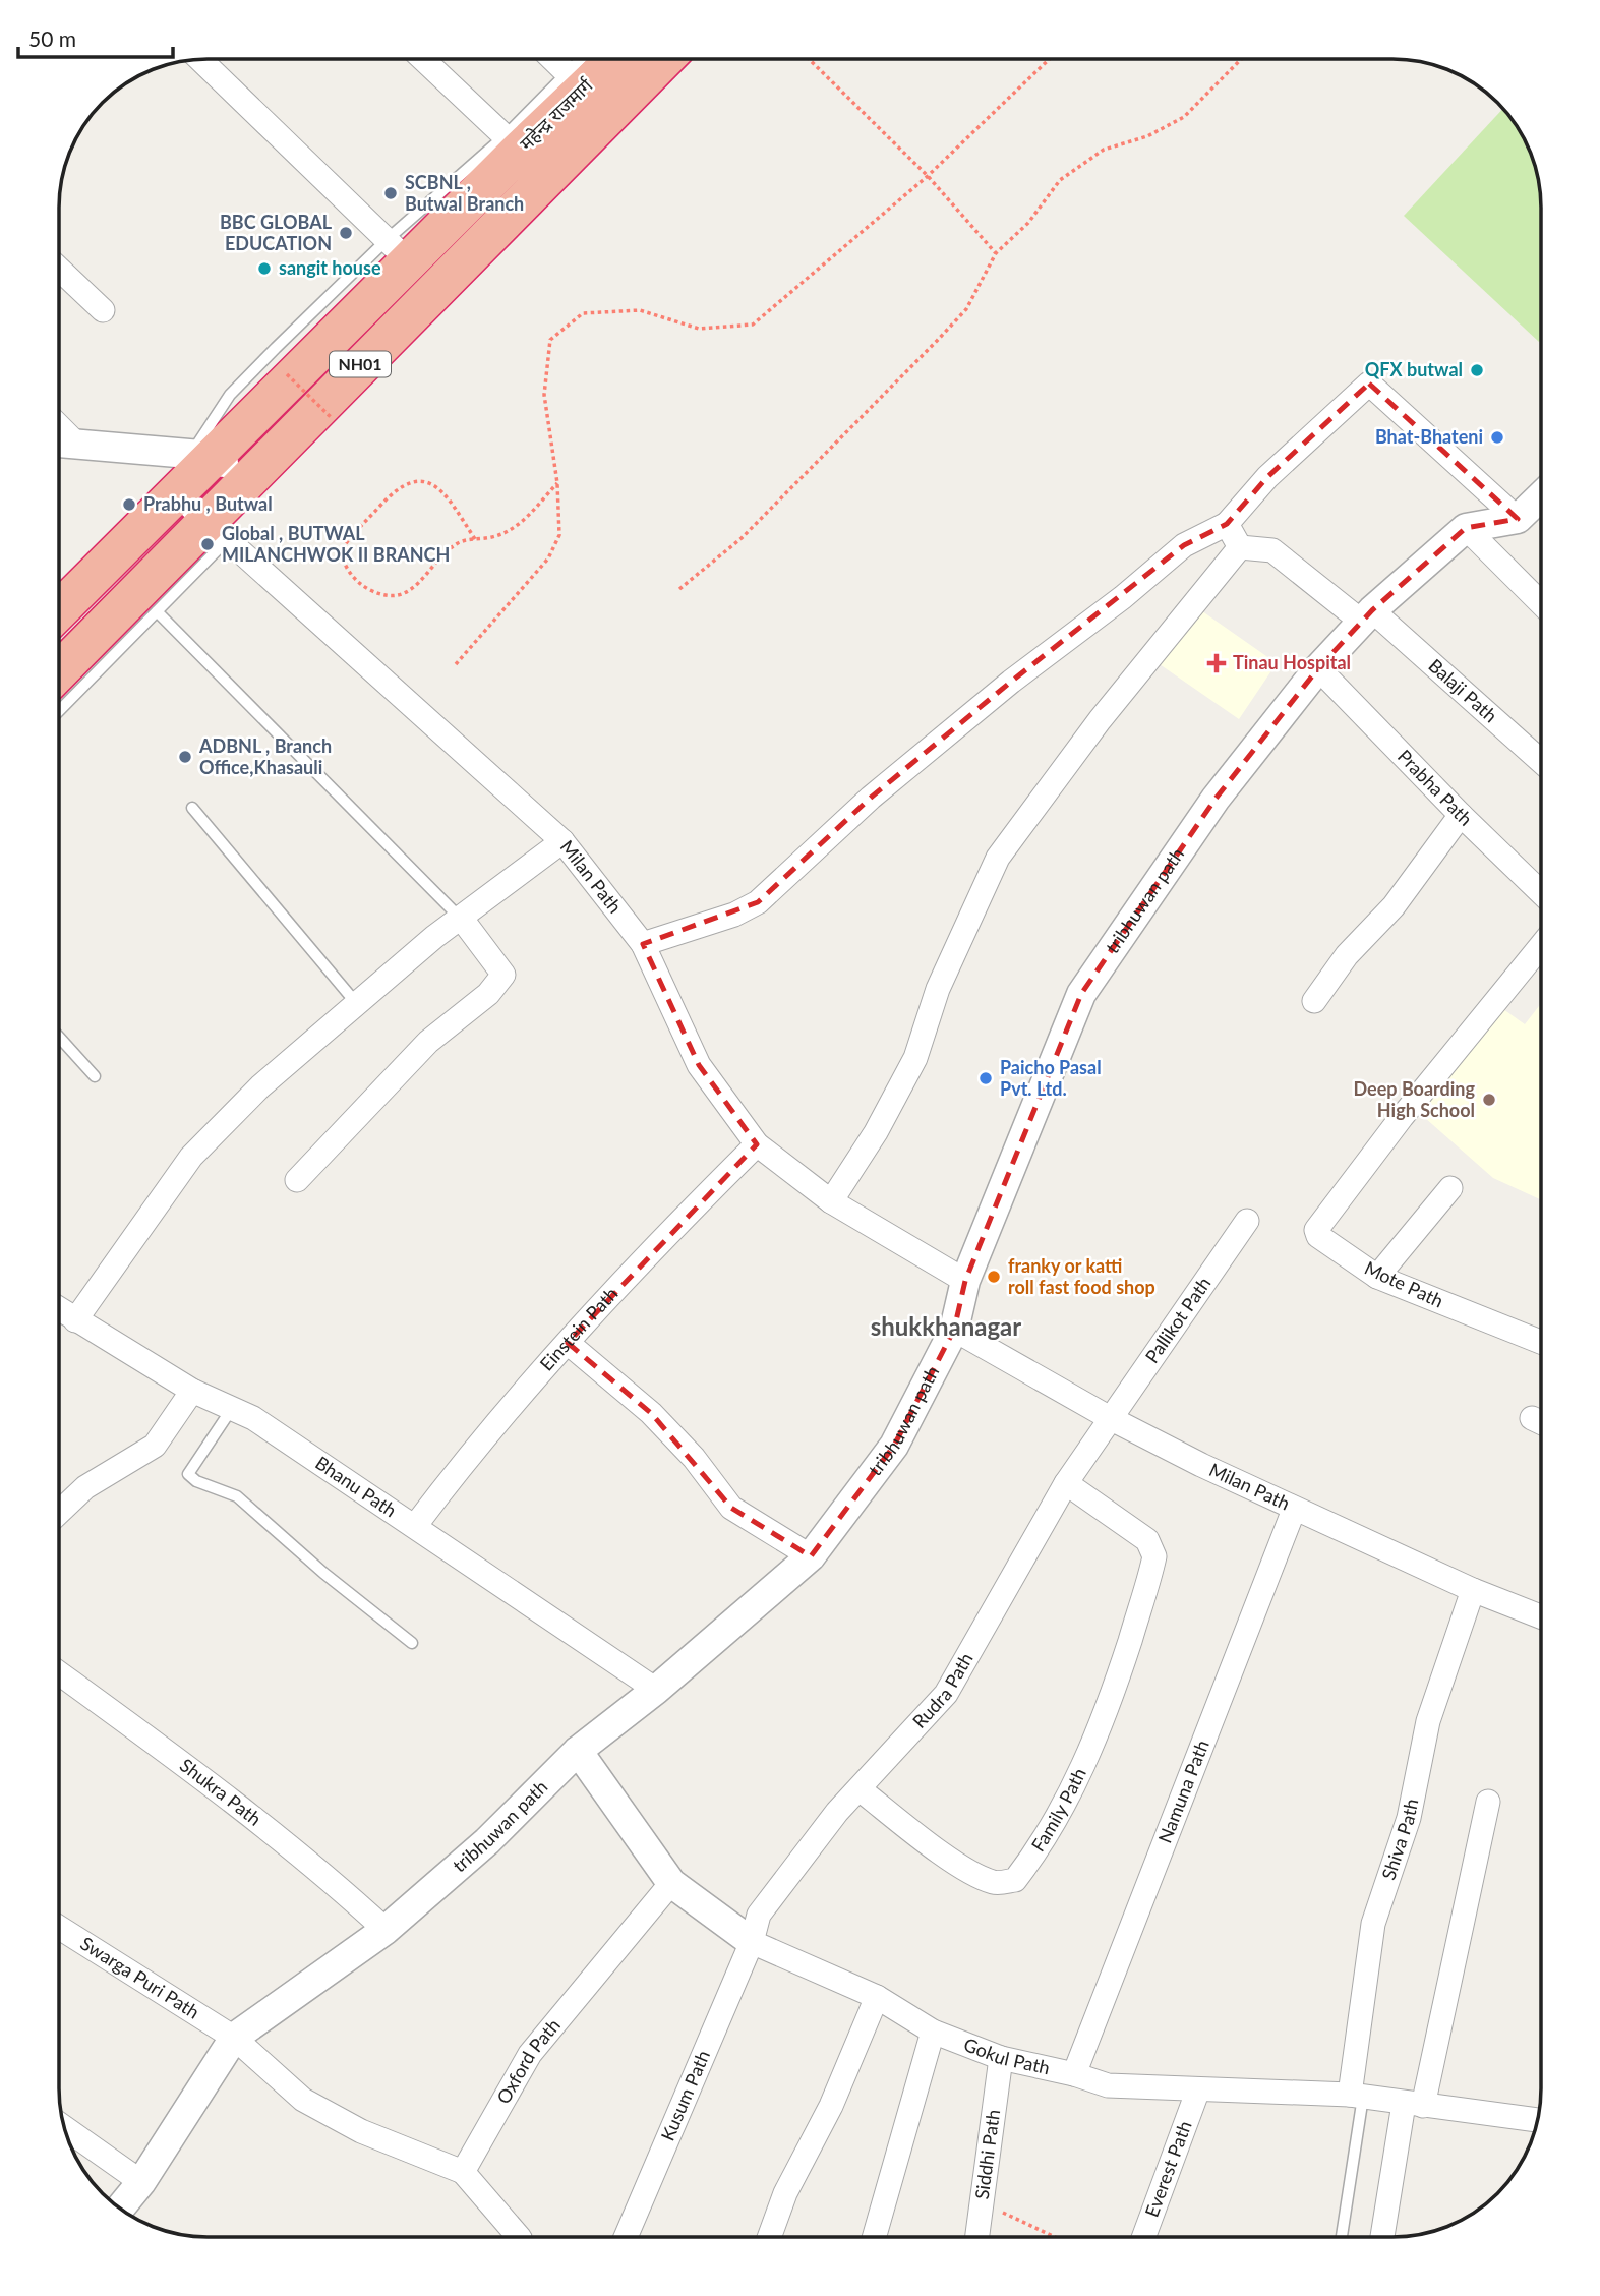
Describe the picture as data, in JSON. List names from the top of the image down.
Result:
{
  "streets": {
    "highway": ["महेन्द्र राजमार्ग", "NH01"],
    "street": [
      "Balaji Path",
      "Prabha Path",
      "Milan Path",
      "tribhuwan path",
      "Mote Path",
      "Pallikot Path",
      "Einstein Path",
      "Bhanu Path",
      "Rudra Path",
      "Namuna Path",
      "Shukra Path",
      "Family Path",
      "Shiva Path",
      "Swarga Puri Path",
      "Gokul Path",
      "Oxford Path",
      "Kusum Path",
      "Siddhi Path",
      "Everest Path"
    ]
  },
  "crossings": [
    ["महेन्द्र राजमार्ग", "NH01"],
    ["महेन्द्र राजमार्ग", "Milan Path"],
    ["NH01", "Milan Path"],
    ["Balaji Path", "tribhuwan path"],
    ["Prabha Path", "tribhuwan path"],
    ["Milan Path", "tribhuwan path"],
    ["Milan Path", "Pallikot Path"],
    ["Milan Path", "Einstein Path"],
    ["Milan Path", "Rudra Path"],
    ["Milan Path", "Namuna Path"],
    ["Milan Path", "Shiva Path"],
    ["tribhuwan path", "Bhanu Path"],
    ["tribhuwan path", "Shukra Path"],
    ["tribhuwan path", "Swarga Puri Path"],
    ["tribhuwan path", "Gokul Path"],
    ["Pallikot Path", "Rudra Path"],
    ["Einstein Path", "Bhanu Path"],
    ["Rudra Path", "Family Path"],
    ["Rudra Path", "Gokul Path"],
    ["Rudra Path", "Kusum Path"],
    ["Namuna Path", "Gokul Path"],
    ["Shiva Path", "Gokul Path"],
    ["Swarga Puri Path", "Oxford Path"],
    ["Gokul Path", "Oxford Path"],
    ["Gokul Path", "Kusum Path"],
    ["Gokul Path", "Siddhi Path"],
    ["Gokul Path", "Everest Path"]
  ],
  "districts": ["shukkhanagar"],
  "places": {
    "other": [
      "SCBNL , Butwal Branch",
      "BBC GLOBAL EDUCATION",
      "sangit house",
      "QFX butwal",
      "Bhat-Bhateni",
      "Prabhu , Butwal",
      "Global , BUTWAL MILANCHWOK II BRANCH",
      "ADBNL , Branch Office,Khasauli",
      "Paicho Pasal Pvt. Ltd.",
      "Deep Boarding High School",
      "franky or katti roll fast food shop"
    ],
    "health": ["Tinau Hospital"]
  },
  "scale_bar": "50 m"
}
